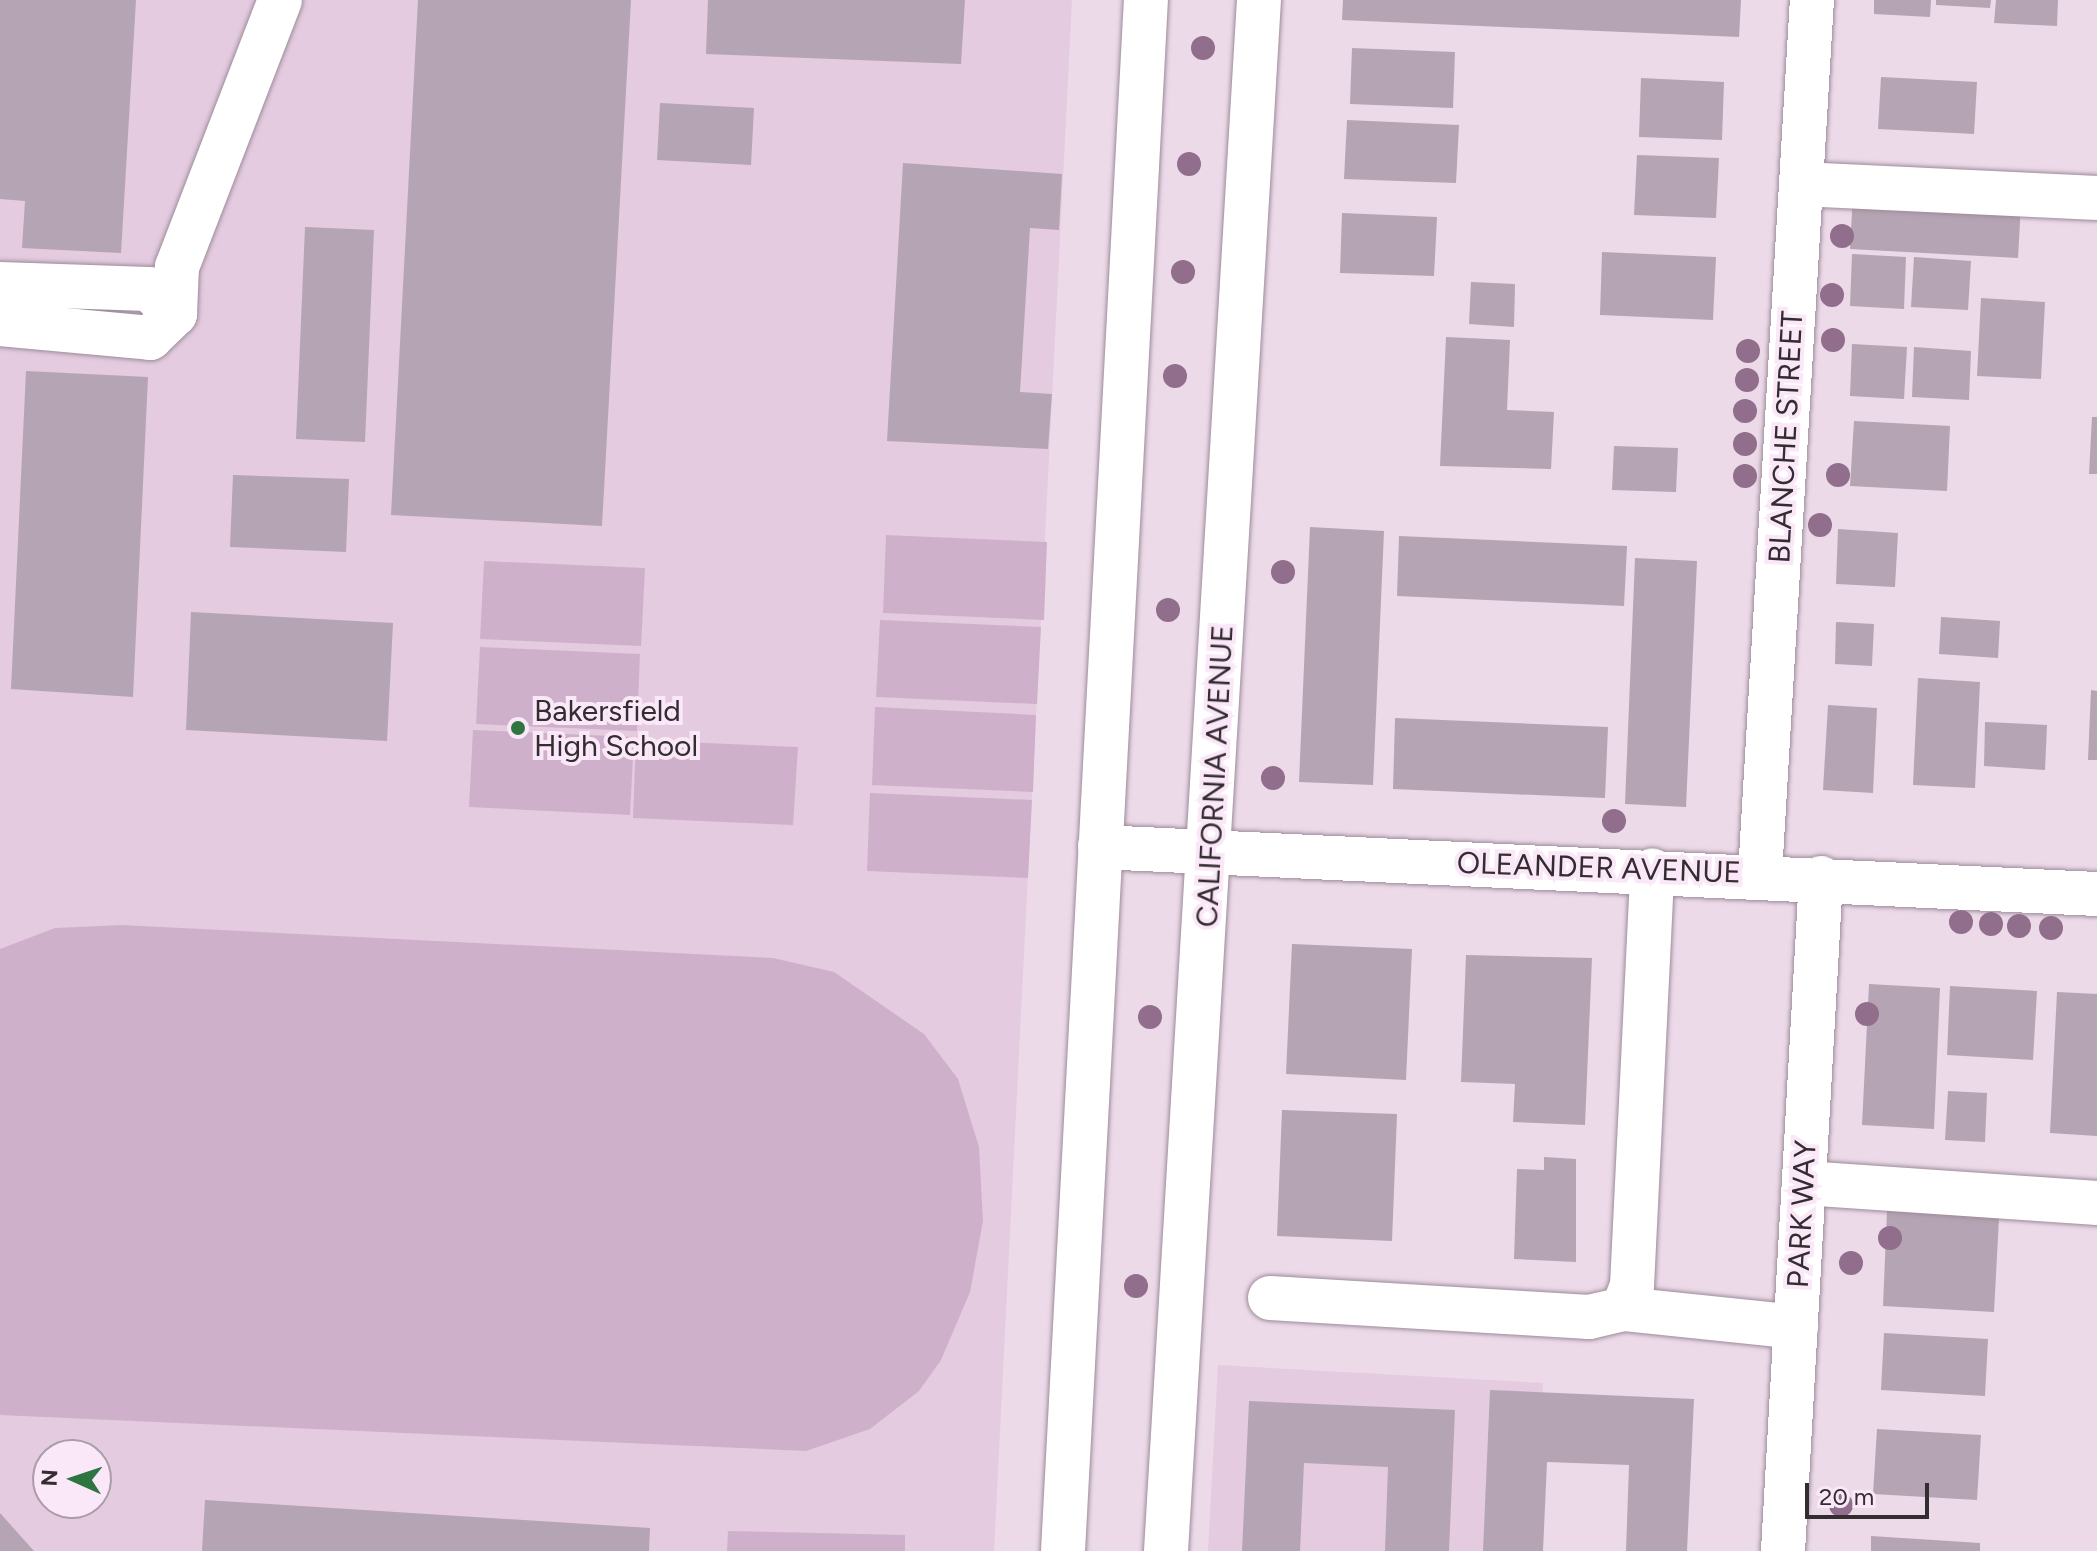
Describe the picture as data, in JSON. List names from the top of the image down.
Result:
{
  "streets": {
    "main road": [
      "BLANCHE STREET",
      "CALIFORNIA AVENUE",
      "OLEANDER AVENUE",
      "PARK WAY"
    ]
  },
  "crossings": [
    ["BLANCHE STREET", "OLEANDER AVENUE"],
    ["CALIFORNIA AVENUE", "OLEANDER AVENUE"],
    ["OLEANDER AVENUE", "PARK WAY"]
  ],
  "places": ["Bakersfield High School"],
  "scale_bar": "20 m",
  "north": "left"
}
